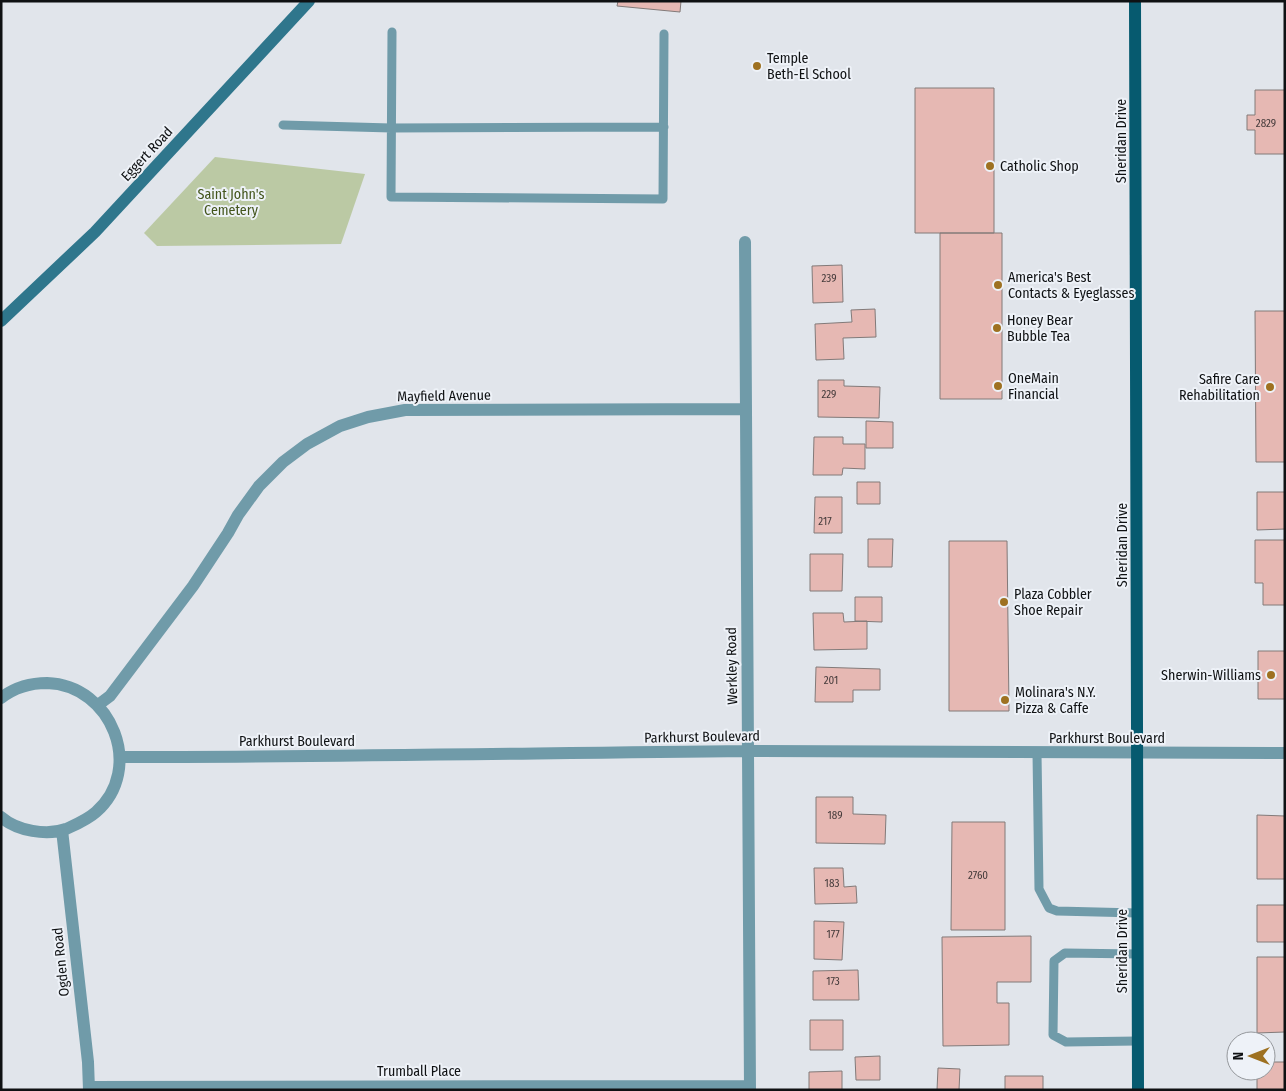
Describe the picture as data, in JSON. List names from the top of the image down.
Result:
{
  "streets": {
    "main road": ["Sheridan Drive"],
    "street": [
      "Eggert Road",
      "Mayfield Avenue",
      "Werkley Road",
      "Parkhurst Boulevard",
      "Ogden Road",
      "Trumball Place"
    ]
  },
  "crossings": [
    ["Sheridan Drive", "Parkhurst Boulevard"],
    ["Mayfield Avenue", "Werkley Road"],
    ["Werkley Road", "Parkhurst Boulevard"],
    ["Werkley Road", "Trumball Place"],
    ["Ogden Road", "Trumball Place"]
  ],
  "parks": ["Saint John's Cemetery"],
  "places": [
    "Temple Beth-El School",
    "Catholic Shop",
    "America's Best Contacts & Eyeglasses",
    "Honey Bear Bubble Tea",
    "OneMain Financial",
    "Safire Care Rehabilitation",
    "Plaza Cobbler Shoe Repair",
    "Sherwin-Williams",
    "Molinara's N.Y. Pizza & Caffe"
  ],
  "house_numbers": [
    "2829",
    "239",
    "229",
    "217",
    "201",
    "189",
    "2760",
    "183",
    "177",
    "173"
  ],
  "north": "left"
}
